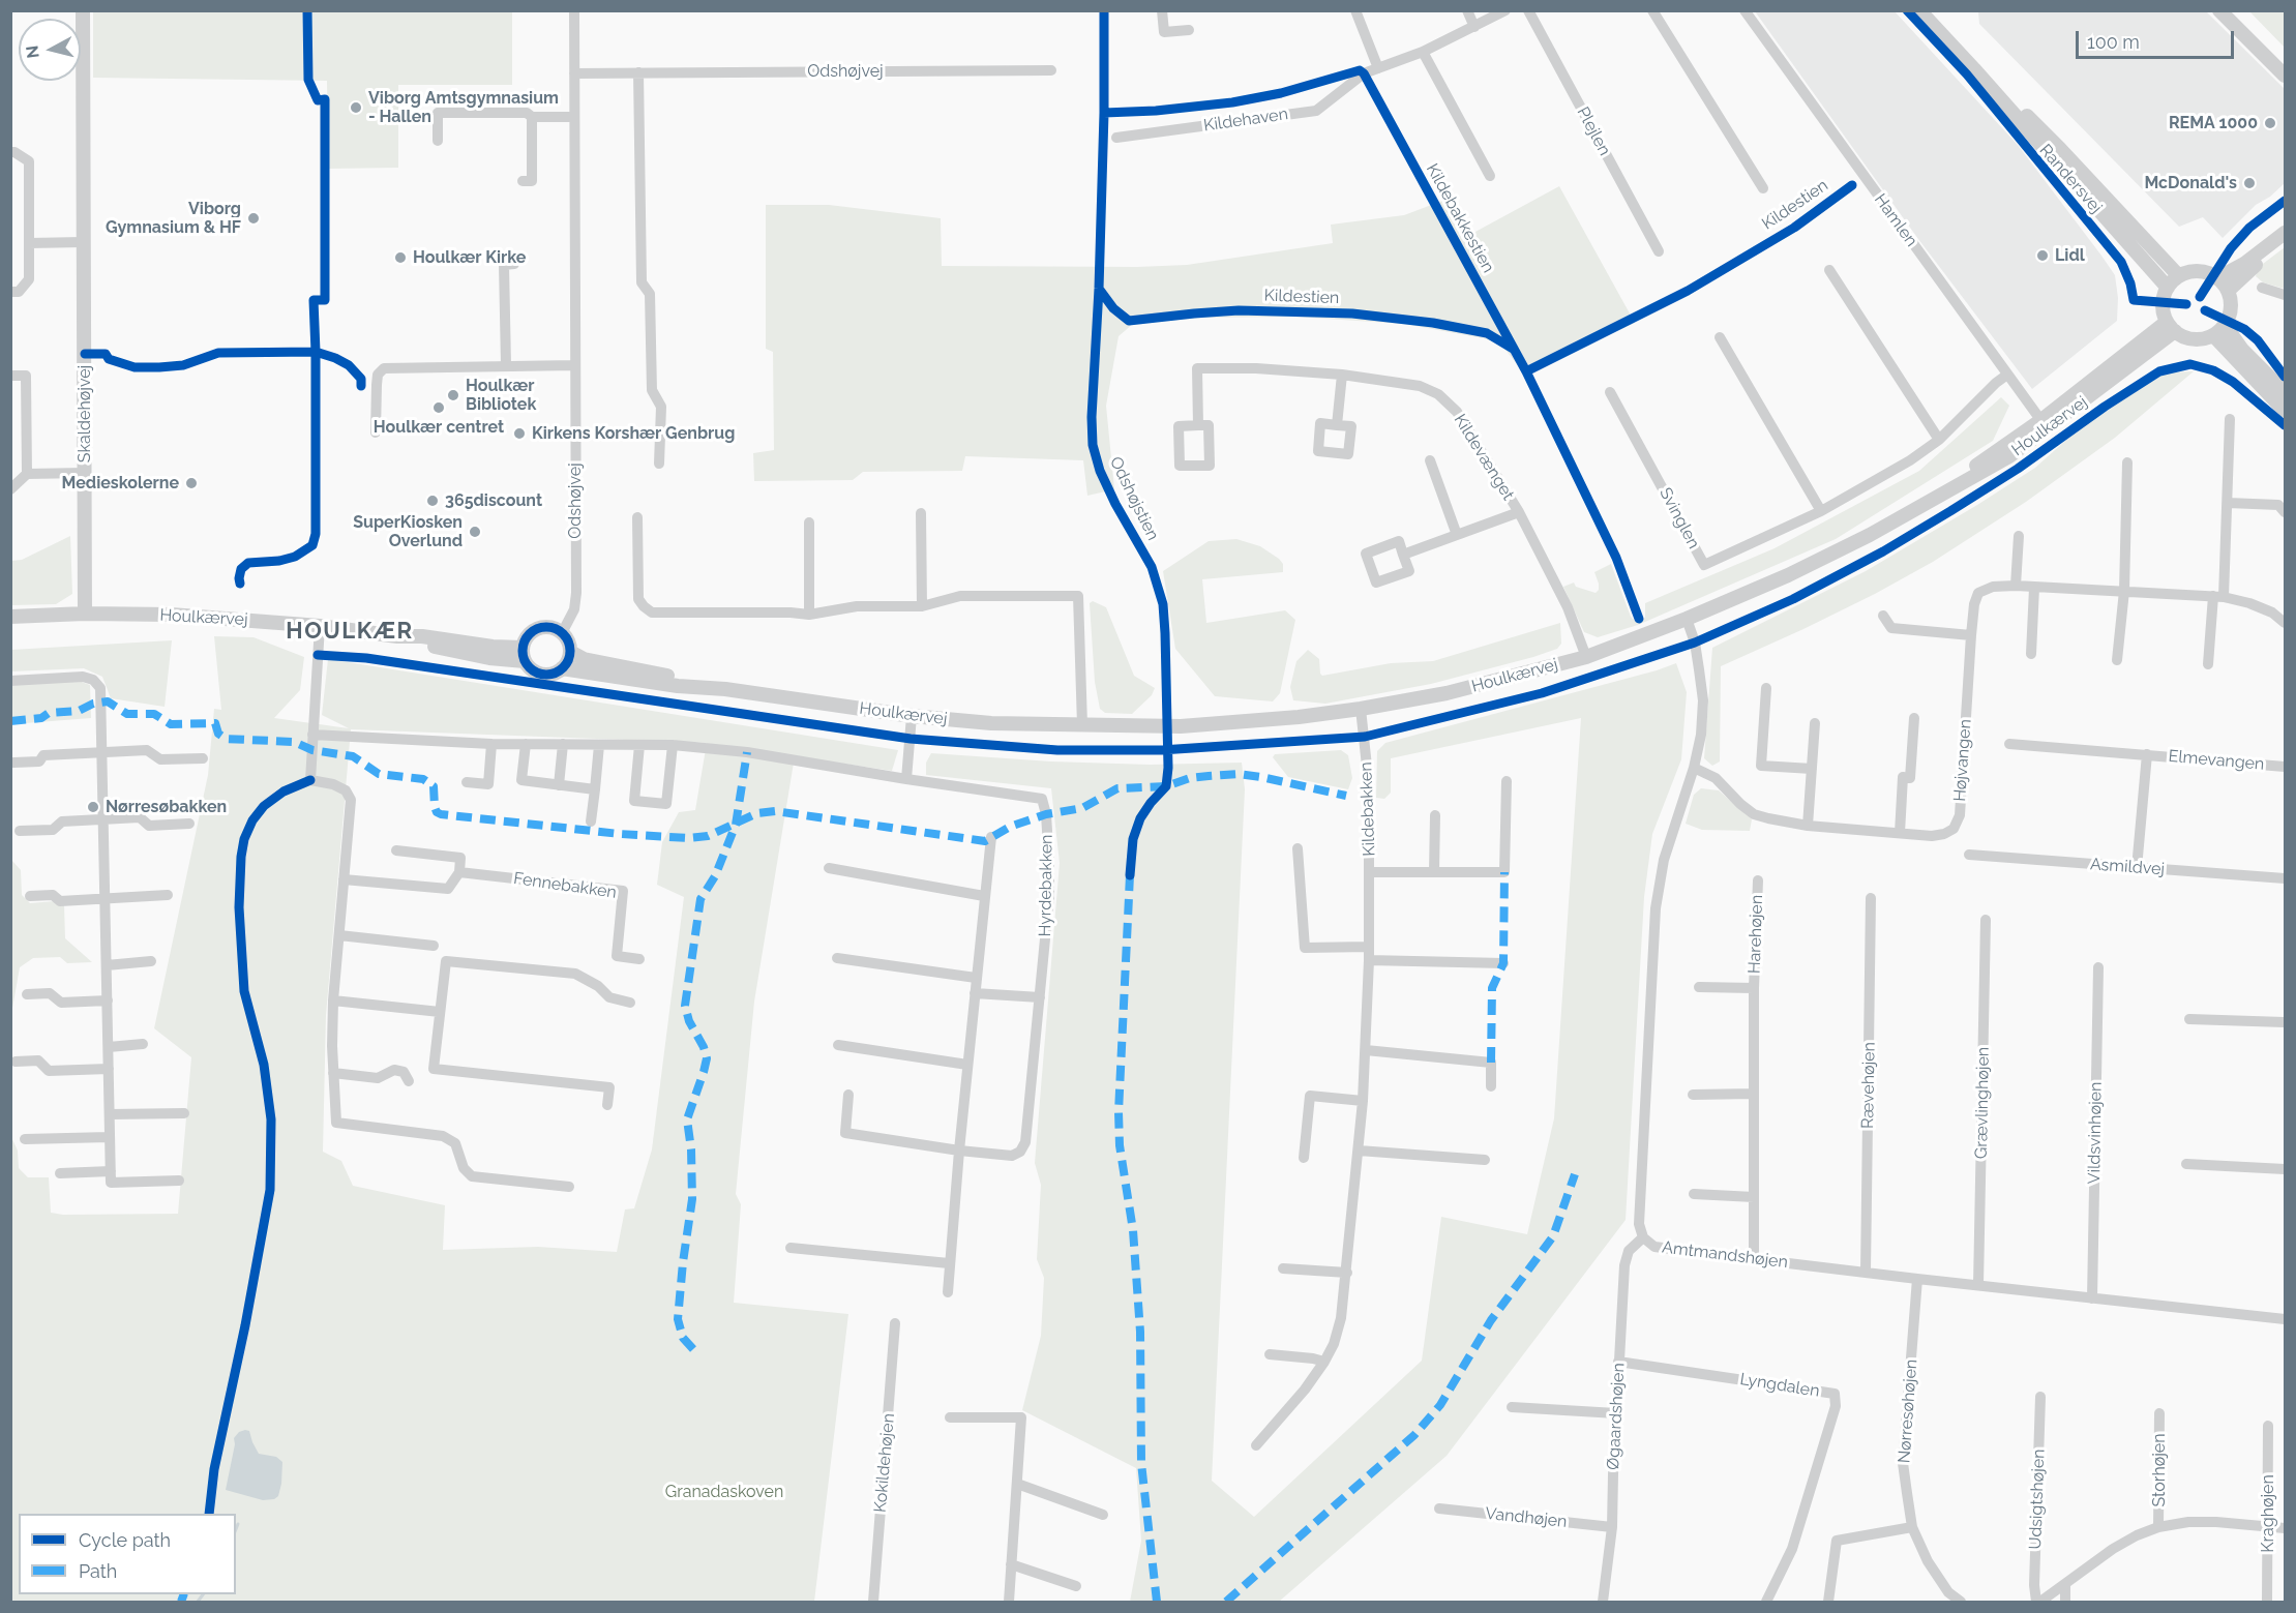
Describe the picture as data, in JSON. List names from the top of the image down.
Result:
{
  "streets": {
    "street": [
      "Odshøjvej",
      "Kildehaven",
      "Plejlen",
      "Randersvej",
      "Hamlen",
      "Skaldehøjvej",
      "Houlkærvej",
      "Kildevænget",
      "Svinglen",
      "Højvangen",
      "Elmevangen",
      "Kildebakken",
      "Asmildvej",
      "Fennebakken",
      "Hyrdebakken",
      "Harehøjen",
      "Rævehøjen",
      "Grævlinghøjen",
      "Vildsvinhøjen",
      "Amtmandshøjen",
      "Lyngdalen",
      "Nørresøhøjen",
      "Øgaardshøjen",
      "Kokildehøjen",
      "Storhøjen",
      "Udsigtshøjen",
      "Kraghøjen",
      "Vandhøjen"
    ],
    "cycle path": ["Kildestien", "Kildebakkestien", "Odshøjstien"]
  },
  "crossings": [
    ["Odshøjvej", "Houlkærvej"],
    ["Randersvej", "Houlkærvej"],
    ["Hamlen", "Houlkærvej"],
    ["Hamlen", "Svinglen"],
    ["Skaldehøjvej", "Houlkærvej"],
    ["Houlkærvej", "Kildevænget"],
    ["Houlkærvej", "Kildebakken"],
    ["Houlkærvej", "Amtmandshøjen"],
    ["Højvangen", "Amtmandshøjen"],
    ["Elmevangen", "Asmildvej"],
    ["Harehøjen", "Amtmandshøjen"],
    ["Rævehøjen", "Amtmandshøjen"],
    ["Grævlinghøjen", "Amtmandshøjen"],
    ["Vildsvinhøjen", "Amtmandshøjen"],
    ["Amtmandshøjen", "Nørresøhøjen"],
    ["Amtmandshøjen", "Øgaardshøjen"],
    ["Lyngdalen", "Øgaardshøjen"],
    ["Øgaardshøjen", "Vandhøjen"]
  ],
  "districts": ["HOULKÆR"],
  "parks": ["Granadaskoven"],
  "places": [
    "Viborg Amtsgymnasium - Hallen",
    "REMA 1000",
    "McDonald's",
    "Viborg Gymnasium & HF",
    "Lidl",
    "Houlkær Kirke",
    "Houlkær Bibliotek",
    "Houlkær centret",
    "Kirkens Korshær Genbrug",
    "Medieskolerne",
    "365discount",
    "SuperKiosken Overlund",
    "Nørresøbakken"
  ],
  "legend": ["Cycle path", "Path"],
  "scale_bar": "100 m",
  "north": "left"
}
